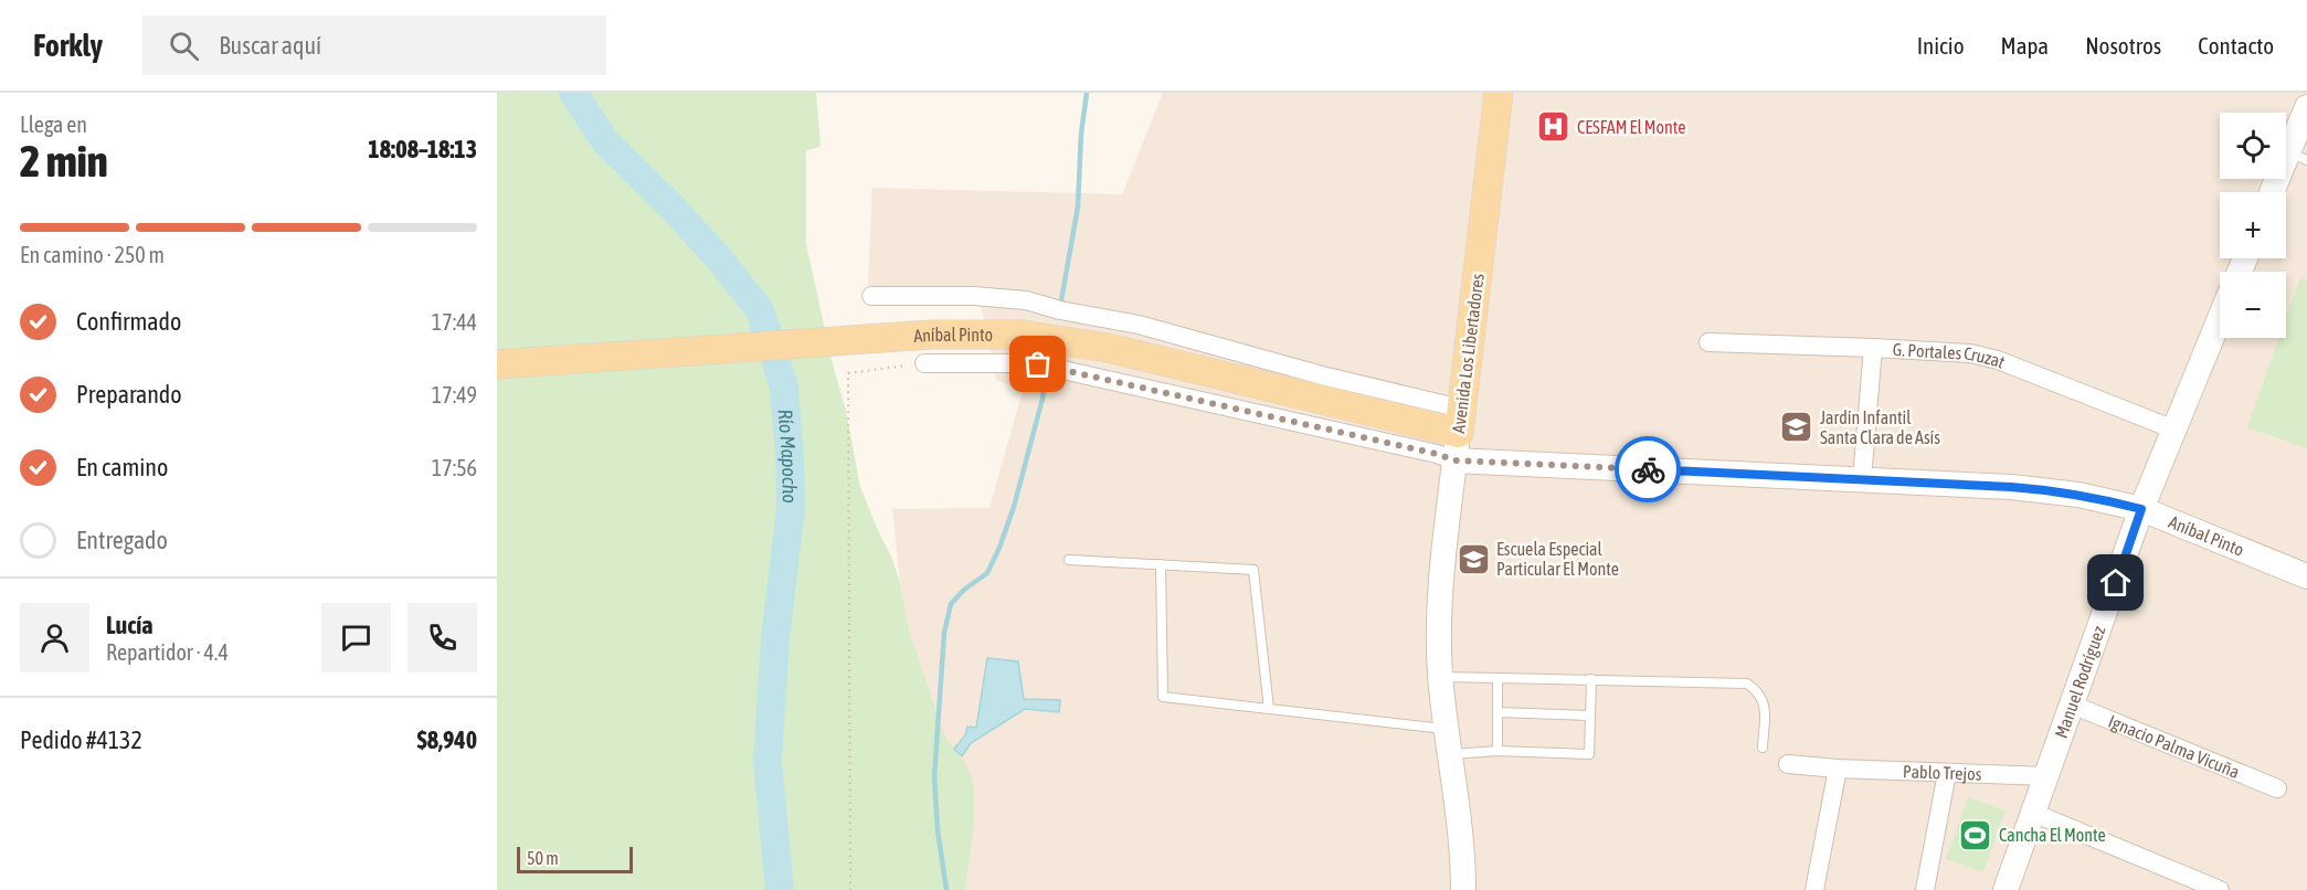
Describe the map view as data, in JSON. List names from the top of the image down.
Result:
{
  "streets": {
    "main road": ["Aníbal Pinto", "Avenida Los Libertadores"],
    "street": [
      "G. Portales Cruzat",
      "Manuel Rodríguez",
      "Ignacio Palma Vicuña",
      "Pablo Trejos"
    ]
  },
  "crossings": [
    ["Aníbal Pinto", "Avenida Los Libertadores"],
    ["Aníbal Pinto", "Manuel Rodríguez"],
    ["G. Portales Cruzat", "Manuel Rodríguez"],
    ["Manuel Rodríguez", "Ignacio Palma Vicuña"],
    ["Manuel Rodríguez", "Pablo Trejos"]
  ],
  "water": ["Río Mapocho"],
  "places": {
    "hospital": ["CESFAM El Monte"],
    "school or university": ["Jardín Infantil Santa Clara de Asís", "Escuela Especial Particular El Monte"],
    "sports": ["Cancha El Monte"]
  },
  "scale_bar": "50 m",
  "page": {
    "header": "Forkly",
    "search": "Buscar aquí",
    "nav": [
      "Inicio",
      "Mapa",
      "Nosotros",
      "Contacto"
    ],
    "heading": ["2 min", "Llega en", "18:08–18:13"],
    "panel": [
      "Lucía",
      "Repartidor · 4.4",
      "Pedido #4132",
      "$8,940"
    ],
    "map_buttons": ["+", "−"],
    "bar": "En camino · 250 m",
    "list": [
      ["Confirmado", "17:44"],
      ["Preparando", "17:49"],
      ["En camino", "17:56"],
      "Entregado"
    ],
    "scale": "50 m"
  }
}
